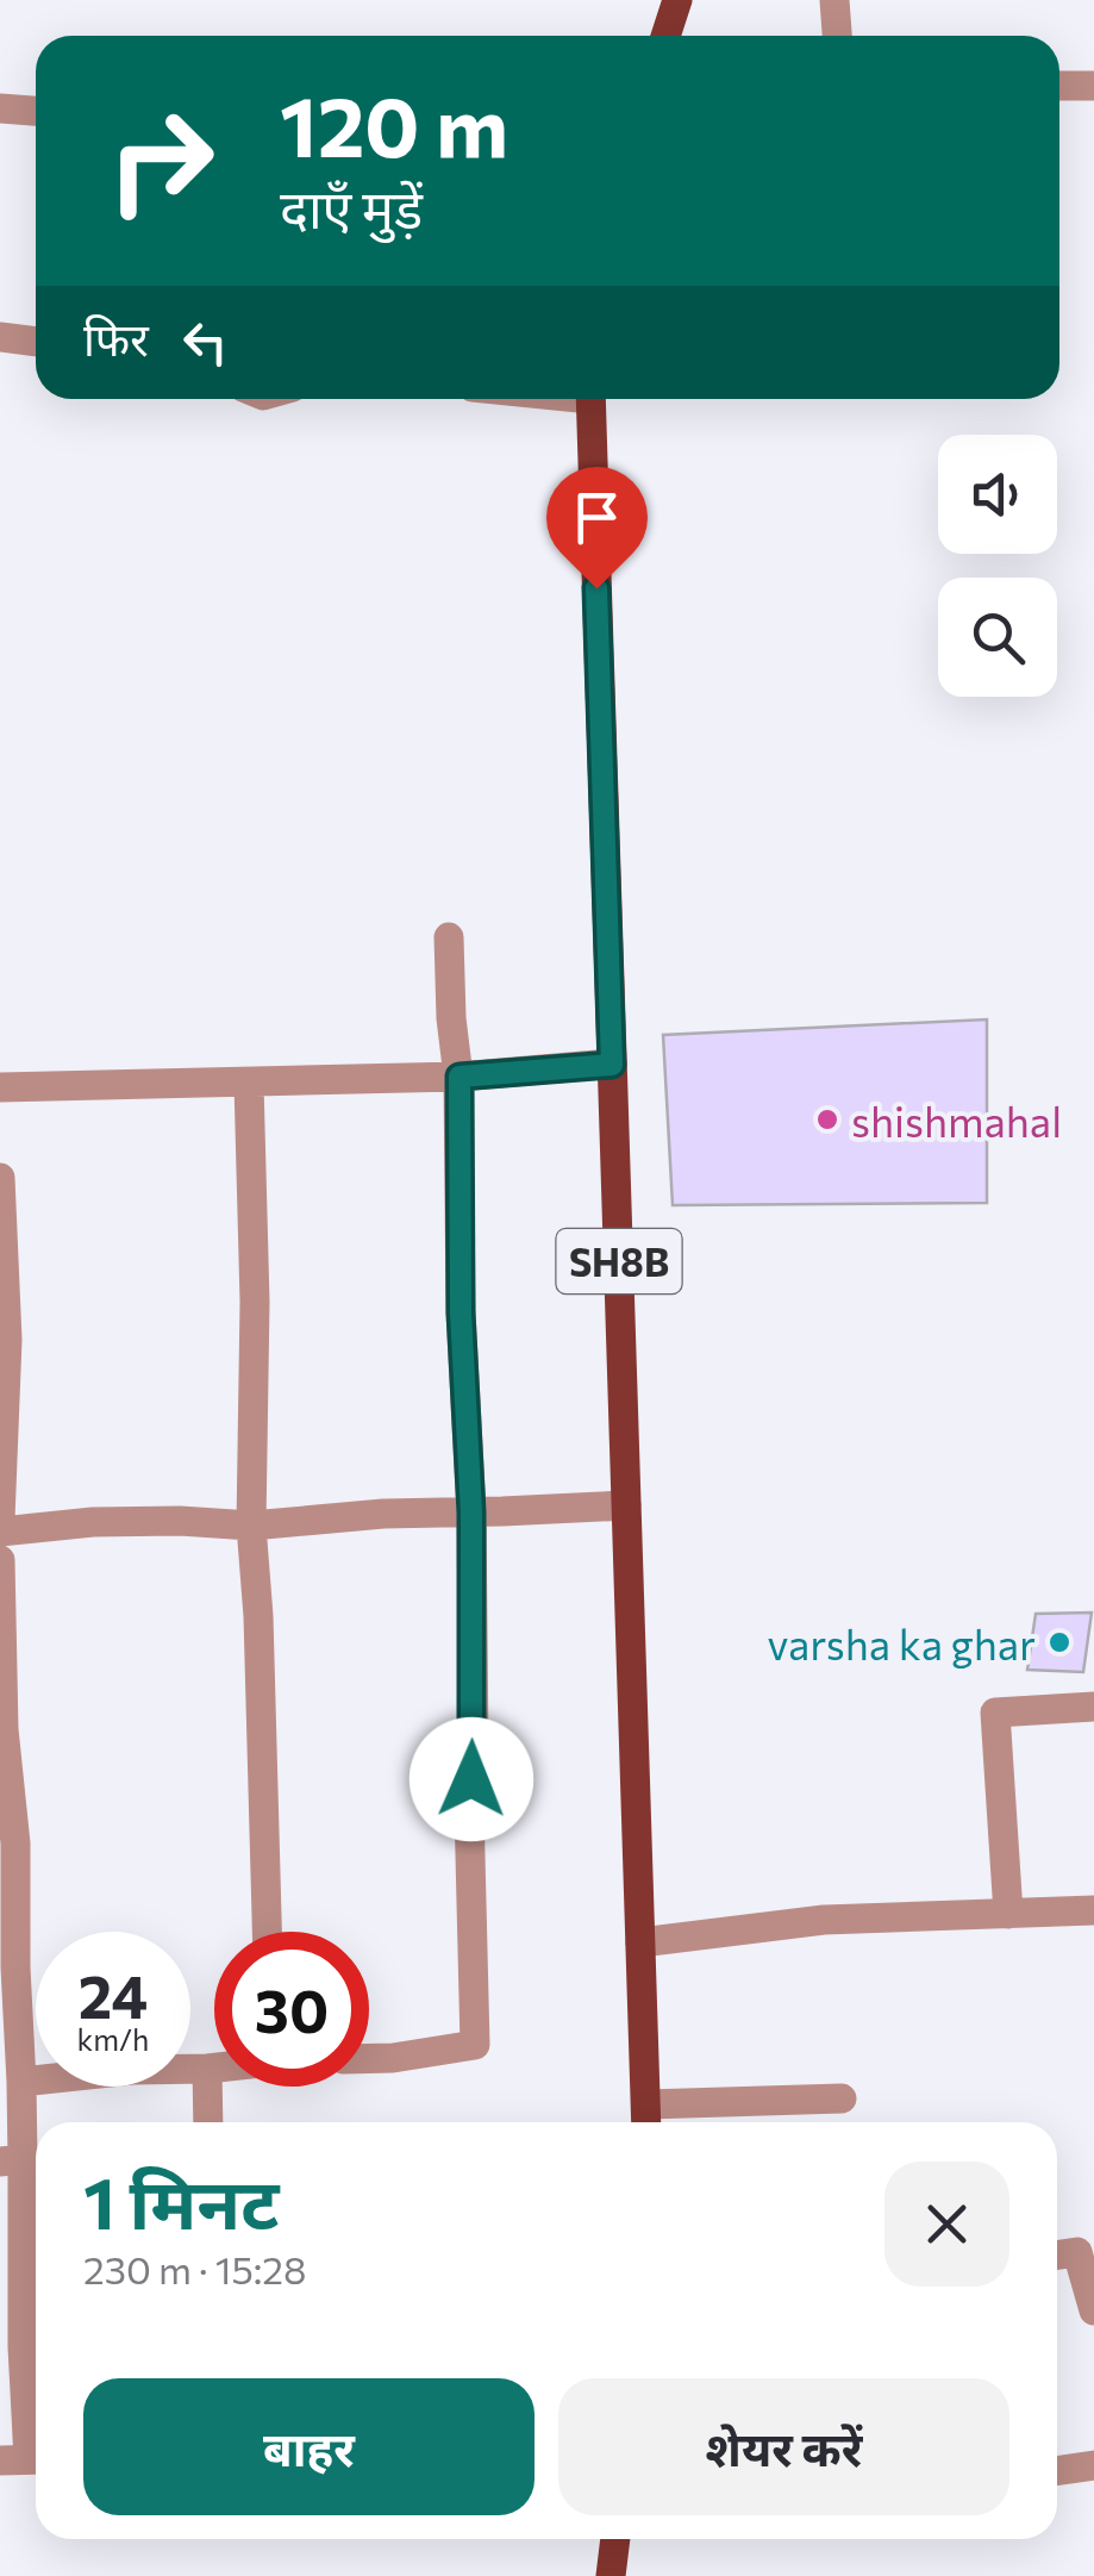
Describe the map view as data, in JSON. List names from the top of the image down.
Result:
{
  "streets": {
    "main road": ["SH8B"]
  },
  "places": ["shishmahal", "varsha ka ghar"],
  "page": {
    "turn": ["120 m", "दाएँ मुड़ें"],
    "then": "फिर",
    "speed": "24 km/h",
    "limit": "30",
    "heading": ["1 मिनट", "230 m · 15:28"],
    "buttons": ["बाहर", "शेयर करें"]
  }
}
